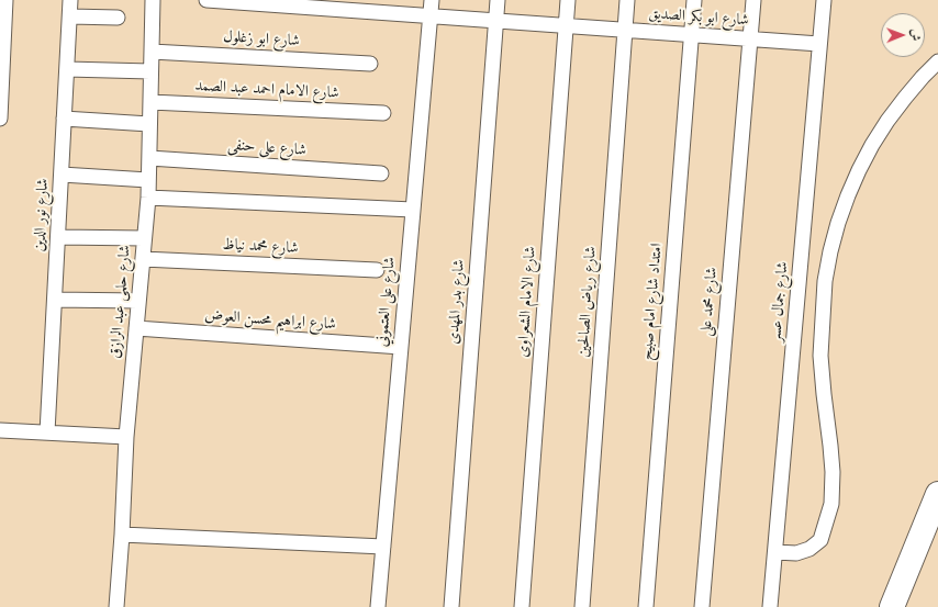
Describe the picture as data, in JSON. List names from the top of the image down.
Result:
{
  "streets": {
    "street": [
      "شارع ابو بكر الصديق",
      "شارع ابو زغلول",
      "شارع الامام احمد عبد الصمد",
      "شارع على حنفى",
      "شارع نور الدين",
      "شارع محمد نياظ",
      "شارع حلمى عبد الرازق",
      "شارع على العتموني",
      "شارع بدر المهدى",
      "شارع الامام الشعراوى",
      "شارع رياض الصالحين",
      "امتداد شارع امام صبيح",
      "شارع محمد على",
      "شارع جمال عسر",
      "شارع ابراهيم محسن العوض"
    ]
  },
  "crossings": [
    ["شارع ابو بكر الصديق", "شارع على العتموني"],
    ["شارع ابو بكر الصديق", "شارع بدر المهدى"],
    ["شارع ابو بكر الصديق", "شارع الامام الشعراوى"],
    ["شارع ابو بكر الصديق", "شارع رياض الصالحين"],
    ["شارع ابو بكر الصديق", "امتداد شارع امام صبيح"],
    ["شارع ابو بكر الصديق", "شارع محمد على"],
    ["شارع ابو بكر الصديق", "شارع جمال عسر"],
    ["شارع ابو زغلول", "شارع حلمى عبد الرازق"],
    ["شارع الامام احمد عبد الصمد", "شارع حلمى عبد الرازق"],
    ["شارع على حنفى", "شارع حلمى عبد الرازق"],
    ["شارع محمد نياظ", "شارع حلمى عبد الرازق"],
    ["شارع حلمى عبد الرازق", "شارع ابراهيم محسن العوض"],
    ["شارع على العتموني", "شارع ابراهيم محسن العوض"]
  ],
  "north": "right"
}
